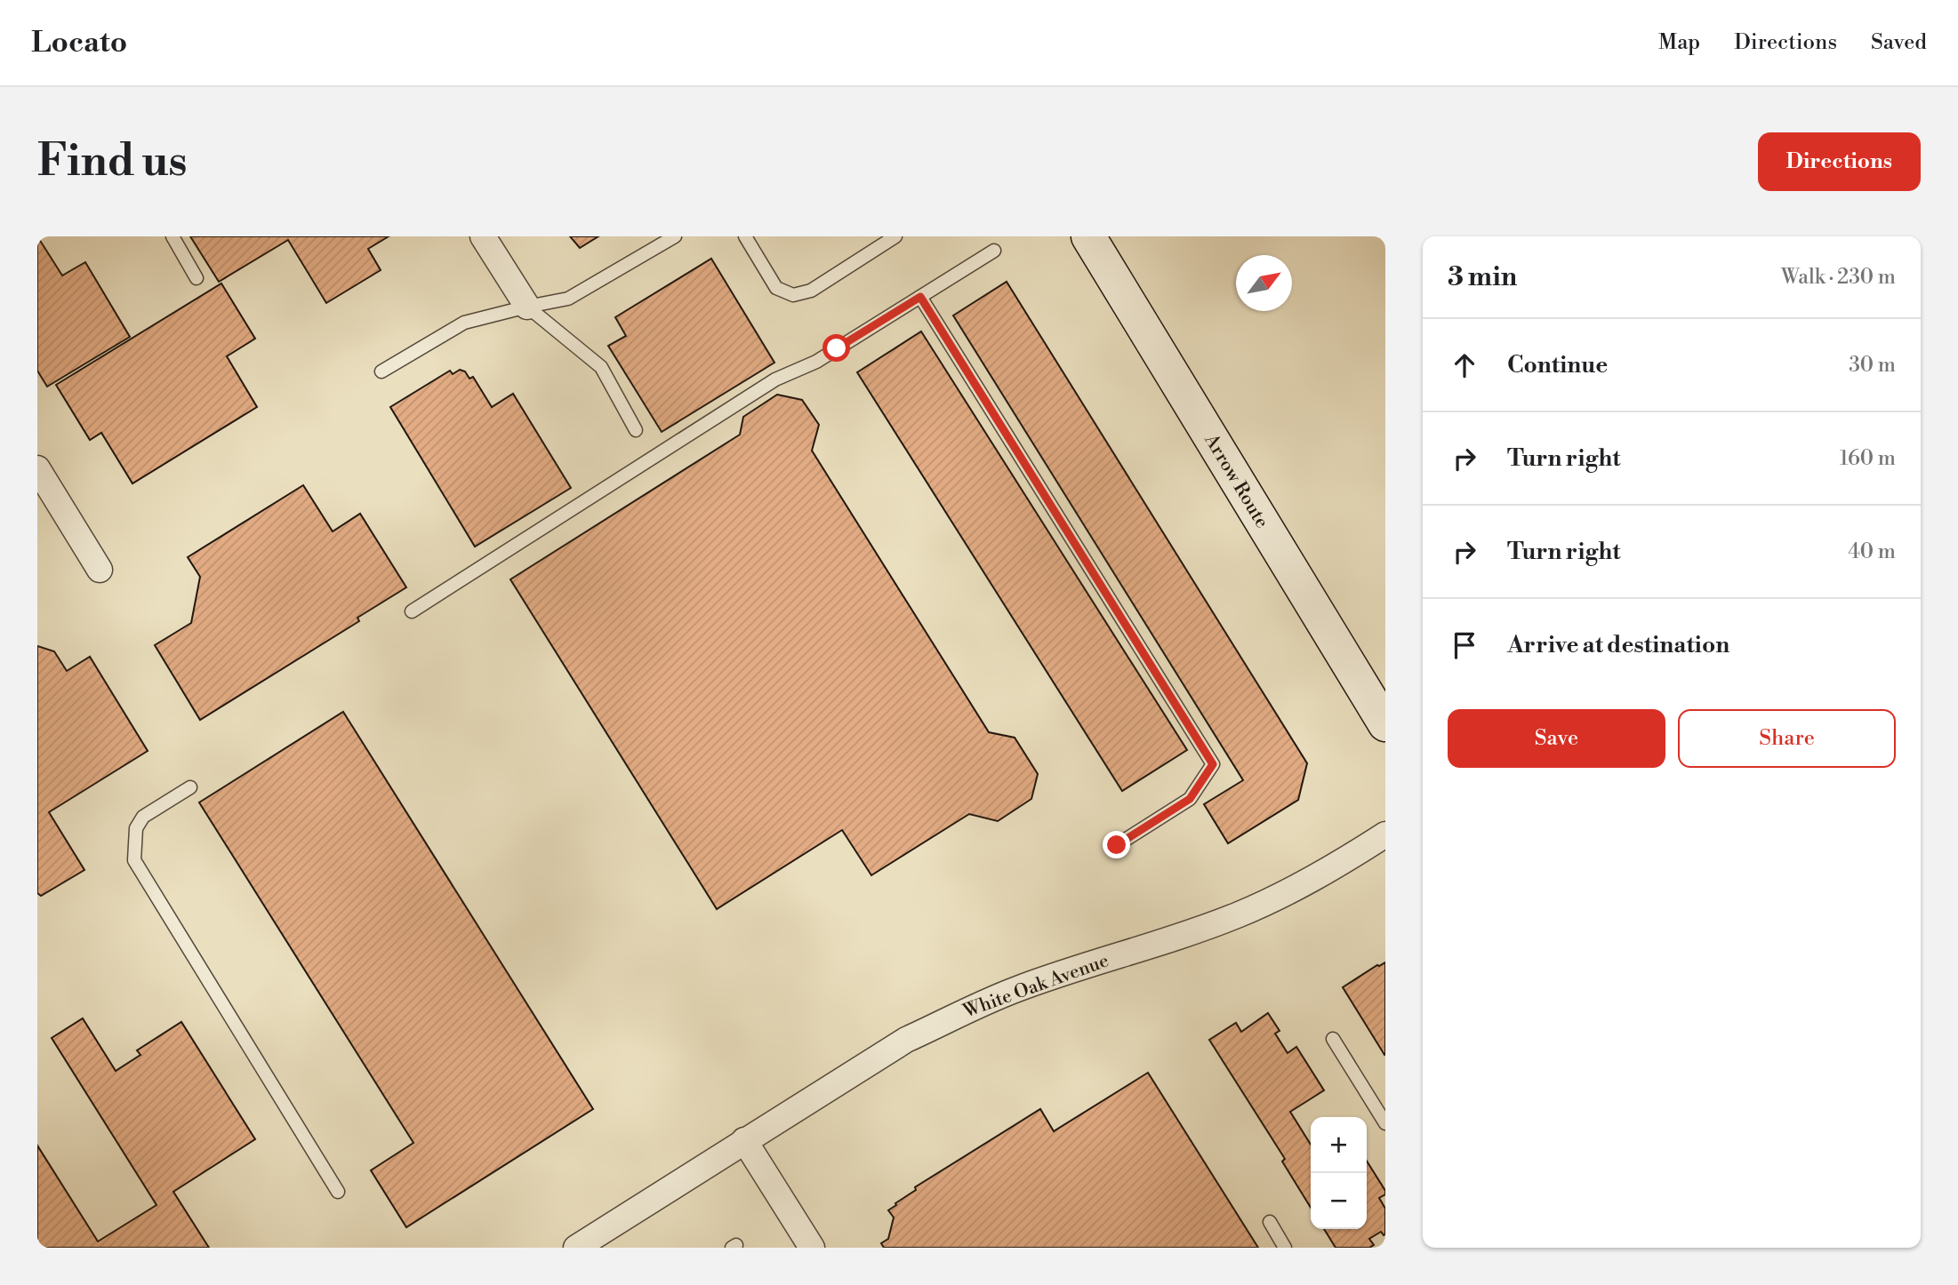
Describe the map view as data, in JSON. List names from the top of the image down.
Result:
{
  "streets": {
    "main road": ["Arrow Route"],
    "street": ["White Oak Avenue"]
  },
  "north": "top right",
  "page": {
    "header": "Locato",
    "nav": ["Map", "Directions", "Saved"],
    "buttons": [
      "Directions",
      ["Save", "Share"]
    ],
    "title": "Find us",
    "heading": ["3 min", "Walk · 230 m"],
    "list": [
      ["Continue", "30 m"],
      ["Turn right", "160 m"],
      ["Turn right", "40 m"],
      "Arrive at destination"
    ],
    "map_buttons": ["+", "−"]
  }
}
